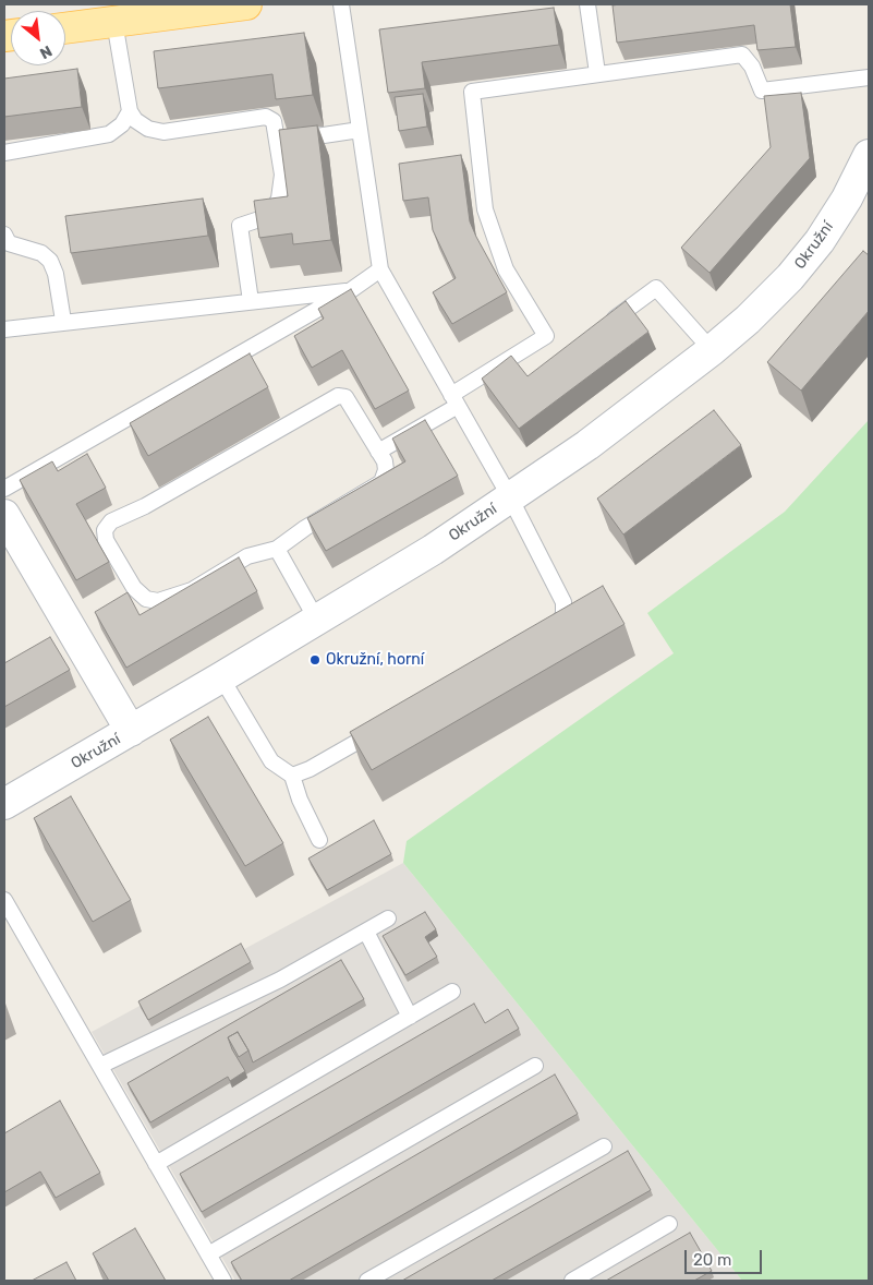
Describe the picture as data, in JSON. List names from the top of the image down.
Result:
{
  "streets": {
    "street": ["Okružní"]
  },
  "places": ["Okružní, horní"],
  "scale_bar": "20 m",
  "north": "bottom right"
}
